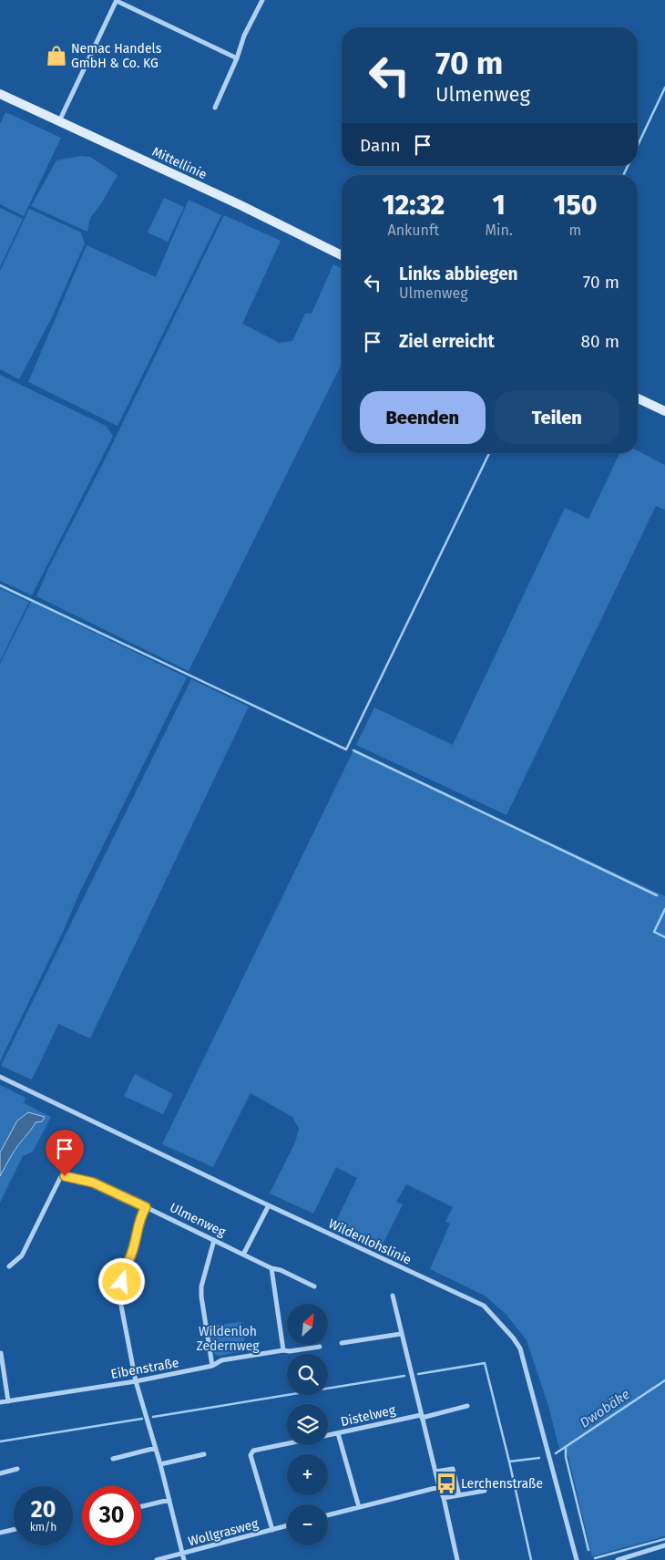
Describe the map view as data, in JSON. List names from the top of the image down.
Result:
{
  "streets": {
    "street": [
      "Mittellinie",
      "Ulmenweg",
      "Wildenlohslinie",
      "Eibenstraße",
      "Distelweg",
      "Wollgrasweg"
    ]
  },
  "crossings": [
    ["Distelweg", "Wollgrasweg"]
  ],
  "water": ["Dwobäke"],
  "parks": ["Wildenloh Zedernweg"],
  "places": {
    "shop": ["Nemac Handels GmbH & Co. KG"],
    "bus stop": ["Lerchenstraße"]
  },
  "north": "top right",
  "page": {
    "turn": ["70 m", "Ulmenweg"],
    "then": "Dann",
    "eta": [
      "12:32",
      "Ankunft",
      "1",
      "Min.",
      "150",
      "m"
    ],
    "list": [
      {
        "name": "Links abbiegen",
        "note": "Ulmenweg",
        "value": "70 m"
      },
      {
        "name": "Ziel erreicht",
        "value": "80 m"
      }
    ],
    "buttons": ["Beenden", "Teilen"],
    "map_buttons": ["+", "−"],
    "speed": "20 km/h",
    "limit": "30"
  }
}
